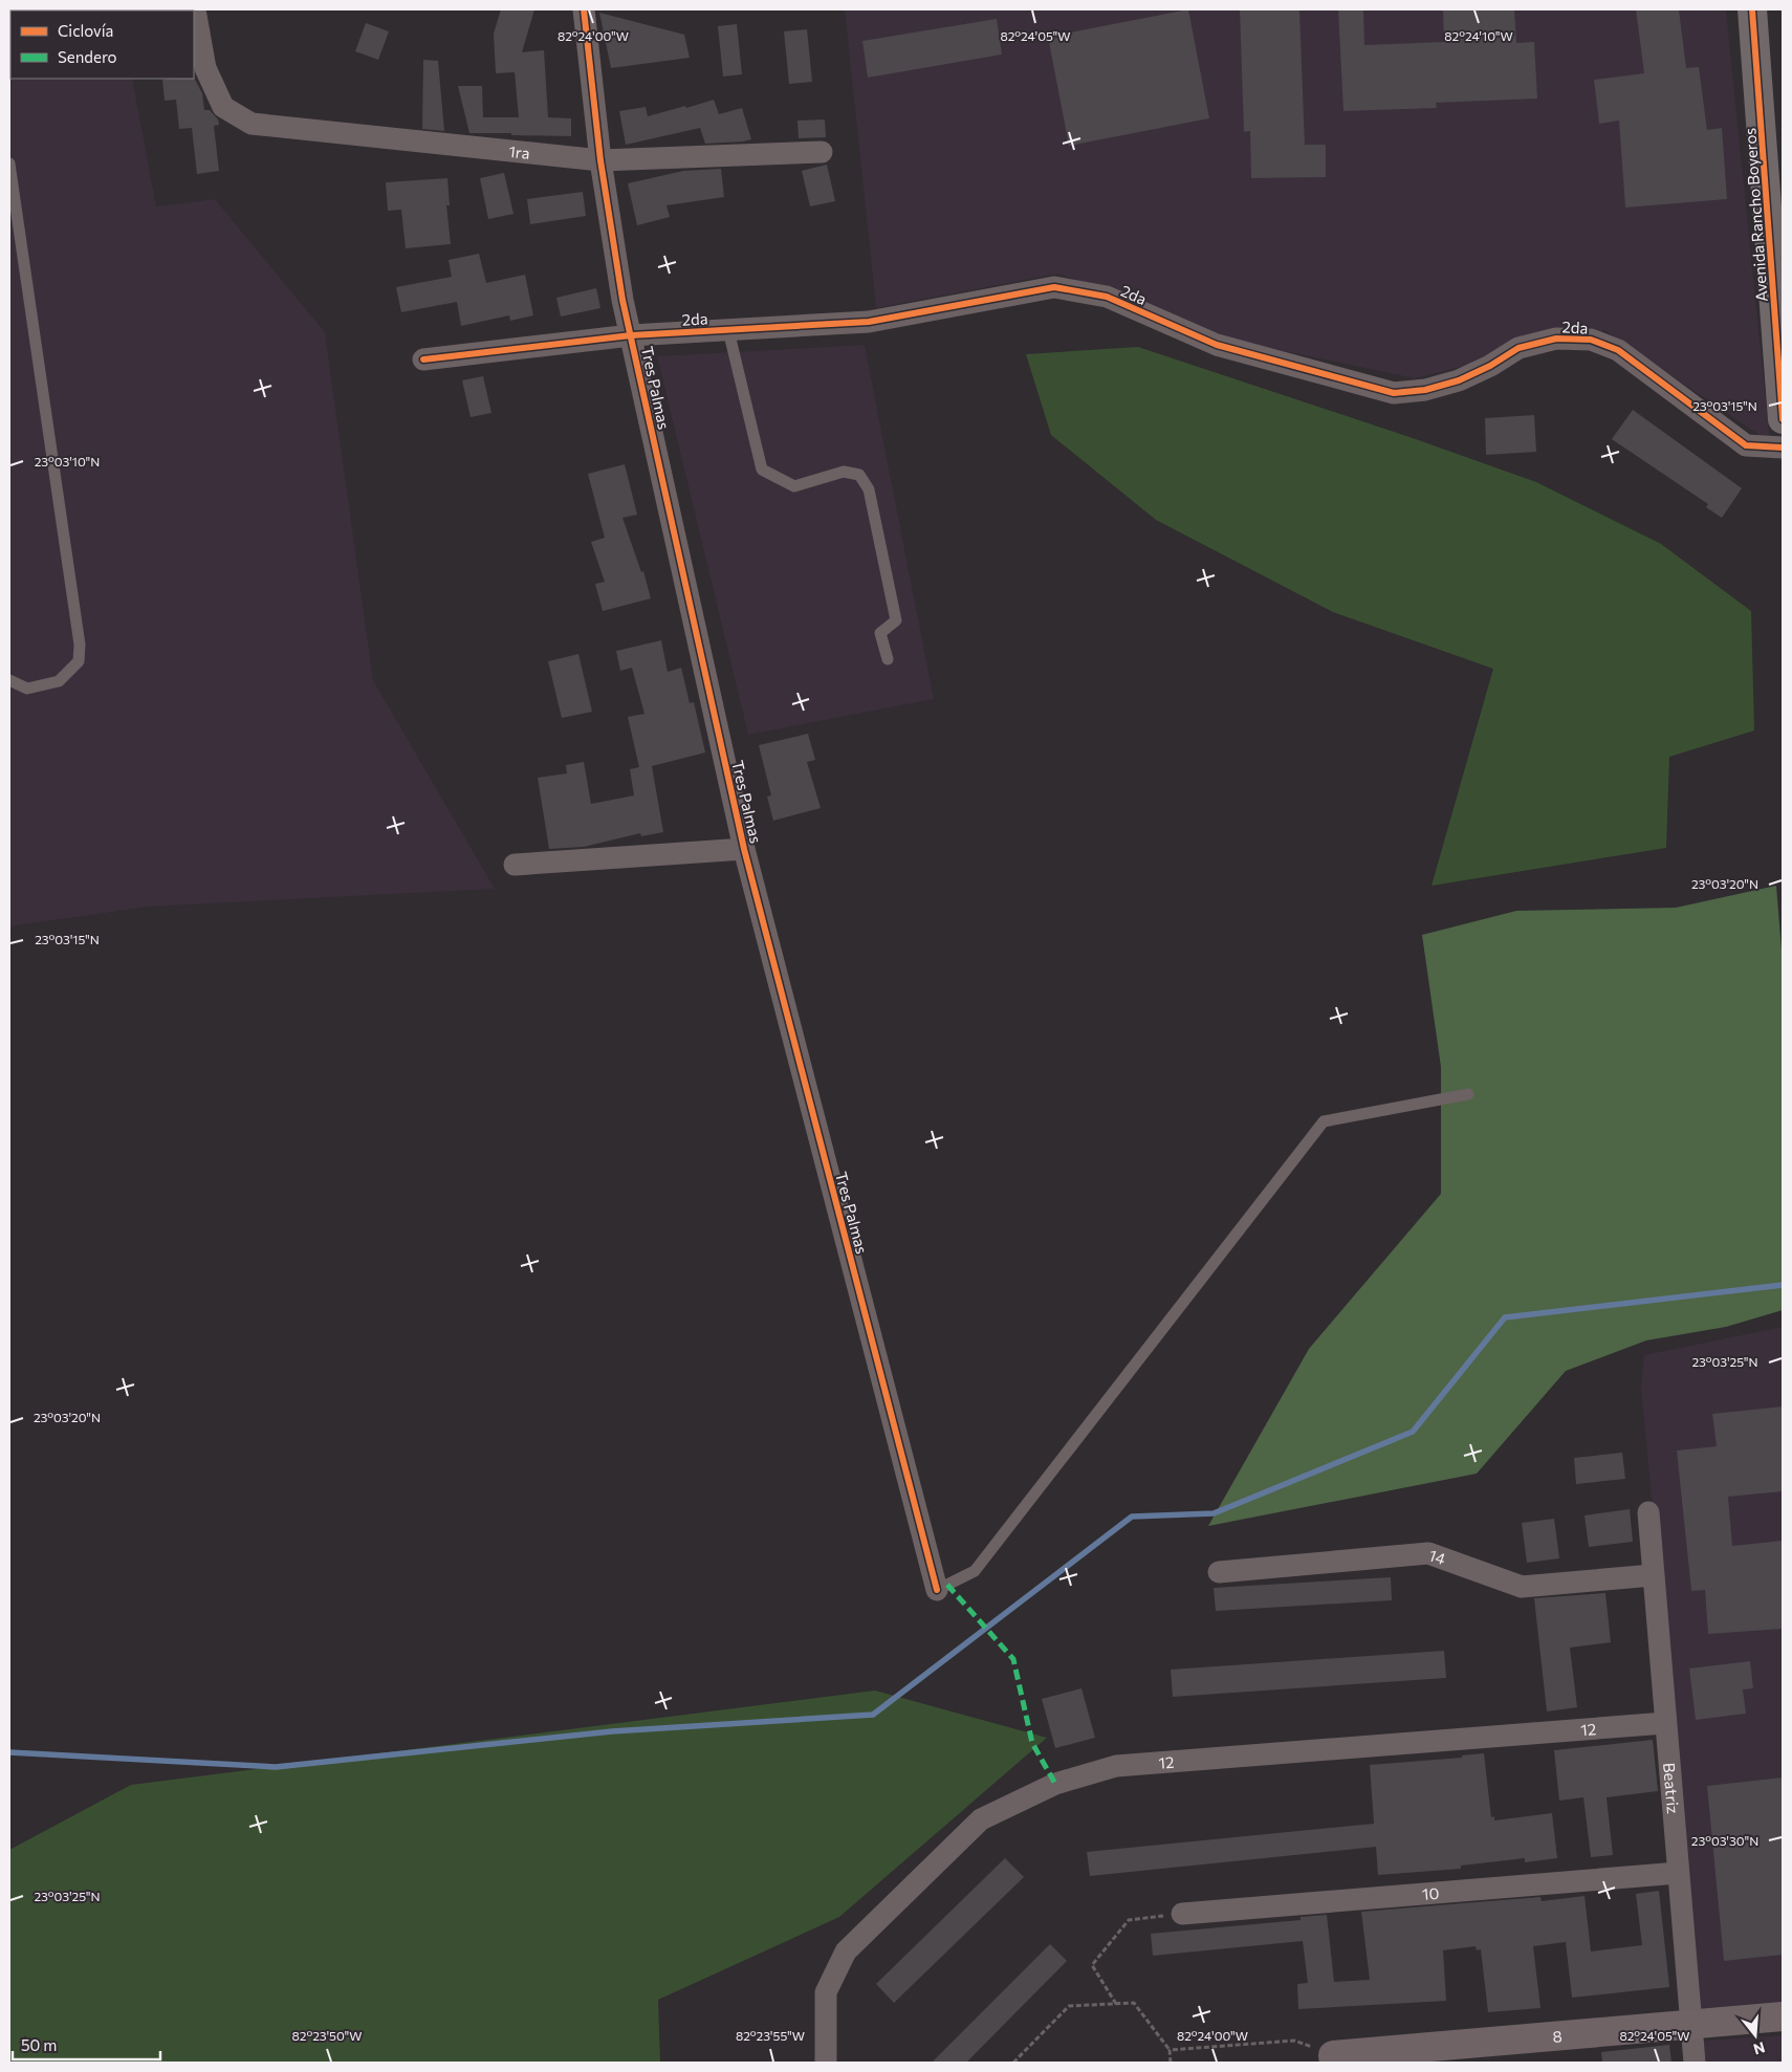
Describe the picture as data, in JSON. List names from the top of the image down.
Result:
{
  "streets": {
    "highway": ["Avenida Rancho Boyeros"],
    "street": [
      "1ra",
      "2da",
      "Tres Palmas",
      "14",
      "12",
      "Beatriz",
      "10",
      "8"
    ]
  },
  "crossings": [
    ["1ra", "Tres Palmas"],
    ["2da", "Tres Palmas"],
    ["14", "Beatriz"],
    ["12", "Beatriz"],
    ["Beatriz", "10"],
    ["Beatriz", "8"]
  ],
  "legend": ["Ciclovía", "Sendero"],
  "scale_bar": "50 m",
  "north": "bottom",
  "coordinates": [
    "82°24'00\"W",
    "82°24'05\"W",
    "82°24'10\"W",
    "23°03'15\"N",
    "23°03'10\"N",
    "23°03'20\"N",
    "23°03'25\"N",
    "23°03'30\"N",
    "82°23'50\"W",
    "82°23'55\"W"
  ]
}
